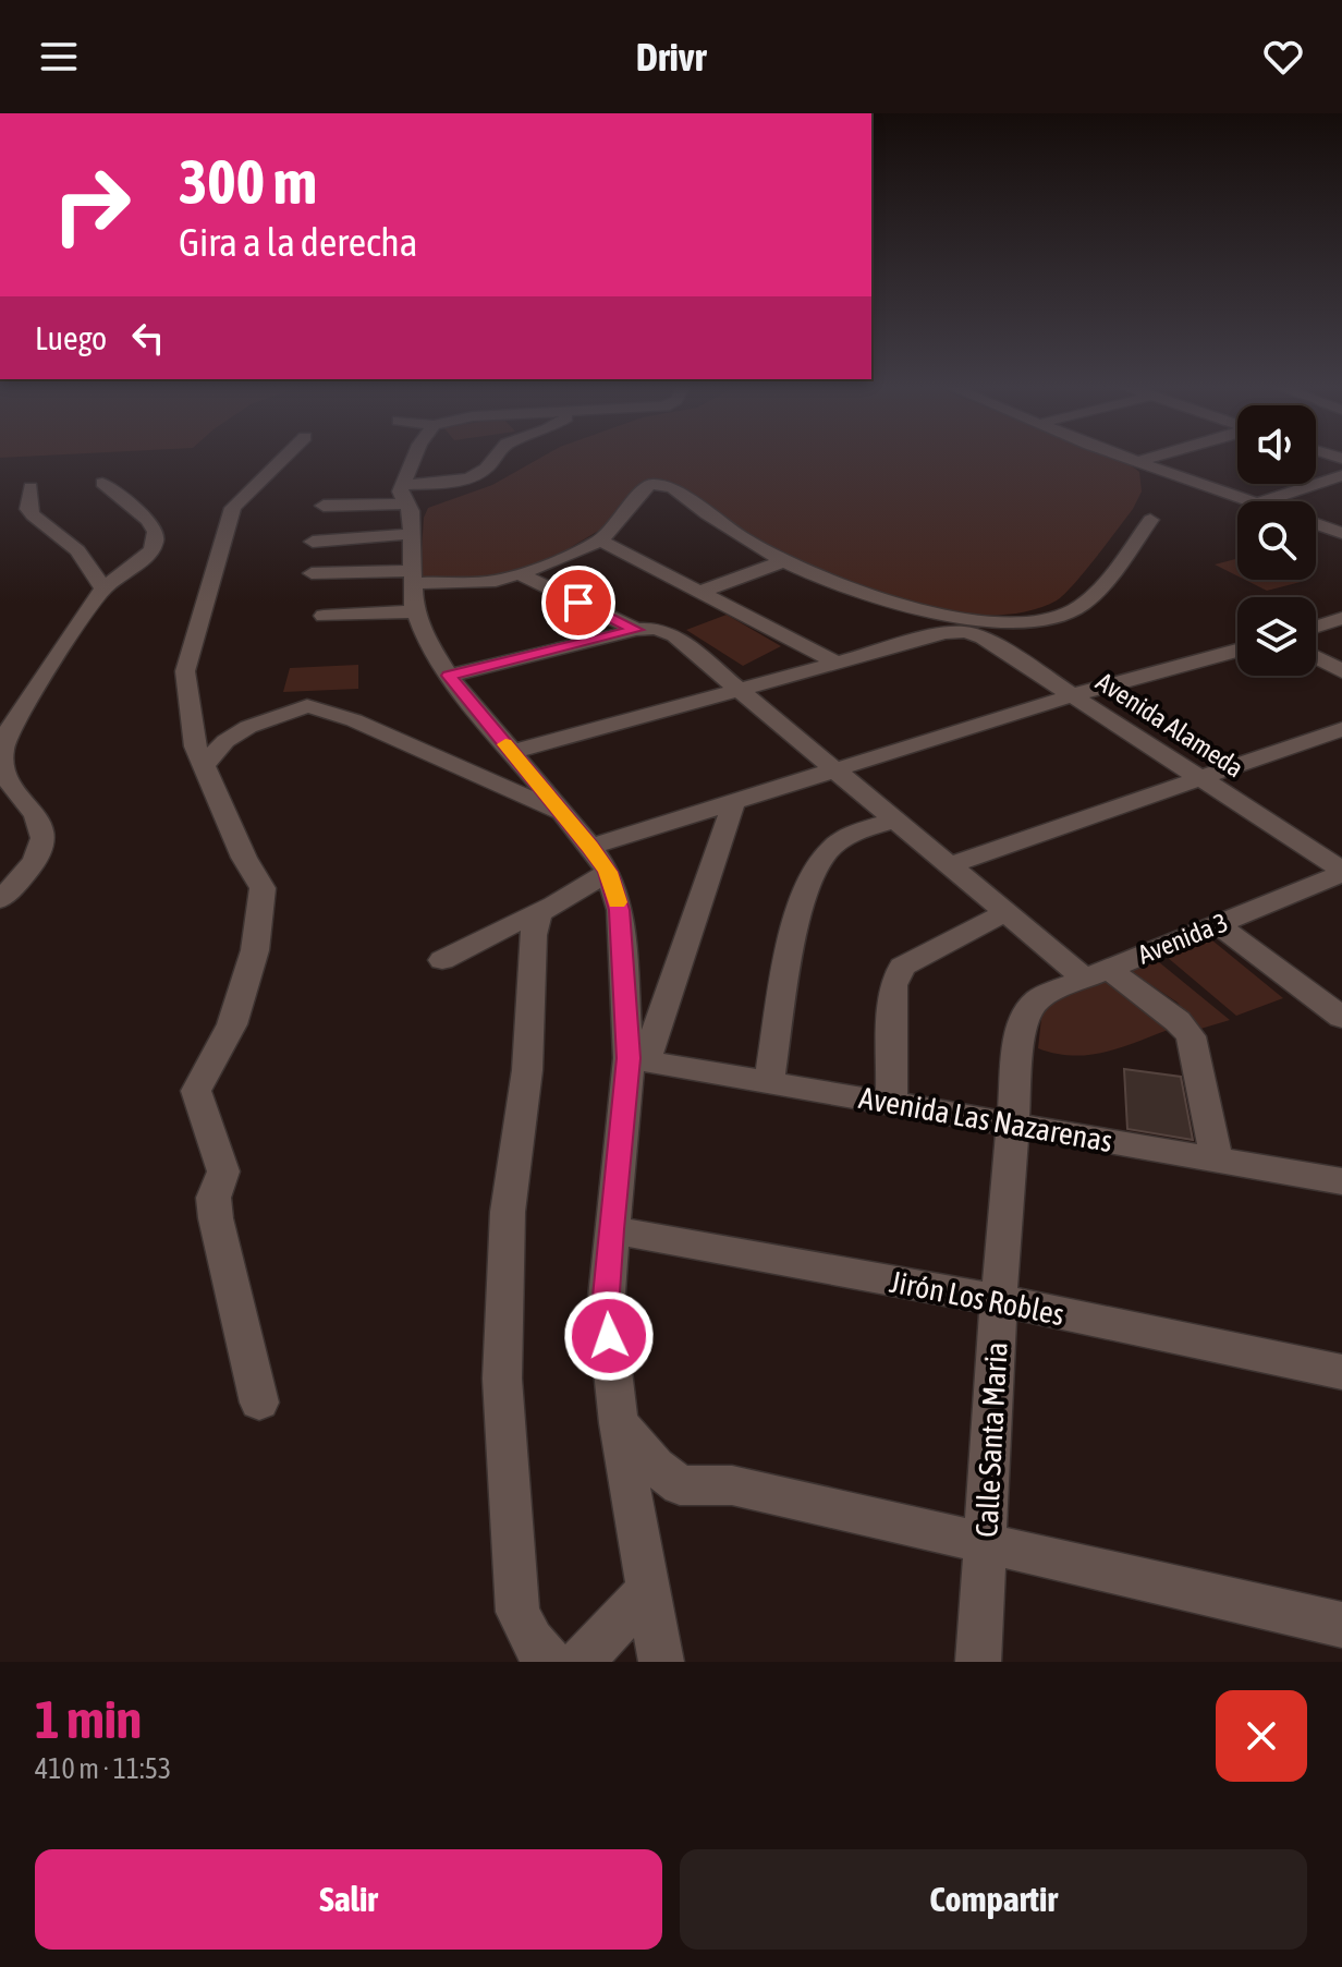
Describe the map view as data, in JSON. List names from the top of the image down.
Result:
{
  "streets": {
    "street": [
      "Avenida Alameda",
      "Avenida 3",
      "Avenida Las Nazarenas",
      "Jirón Los Robles",
      "Calle Santa Maria"
    ]
  },
  "crossings": [
    ["Avenida Alameda", "Avenida 3"],
    ["Avenida 3", "Calle Santa Maria"],
    ["Avenida Las Nazarenas", "Calle Santa Maria"],
    ["Jirón Los Robles", "Calle Santa Maria"]
  ],
  "page": {
    "header": "Drivr",
    "turn": ["300 m", "Gira a la derecha"],
    "then": "Luego",
    "heading": ["1 min", "410 m · 11:53"],
    "buttons": ["Salir", "Compartir"]
  }
}
